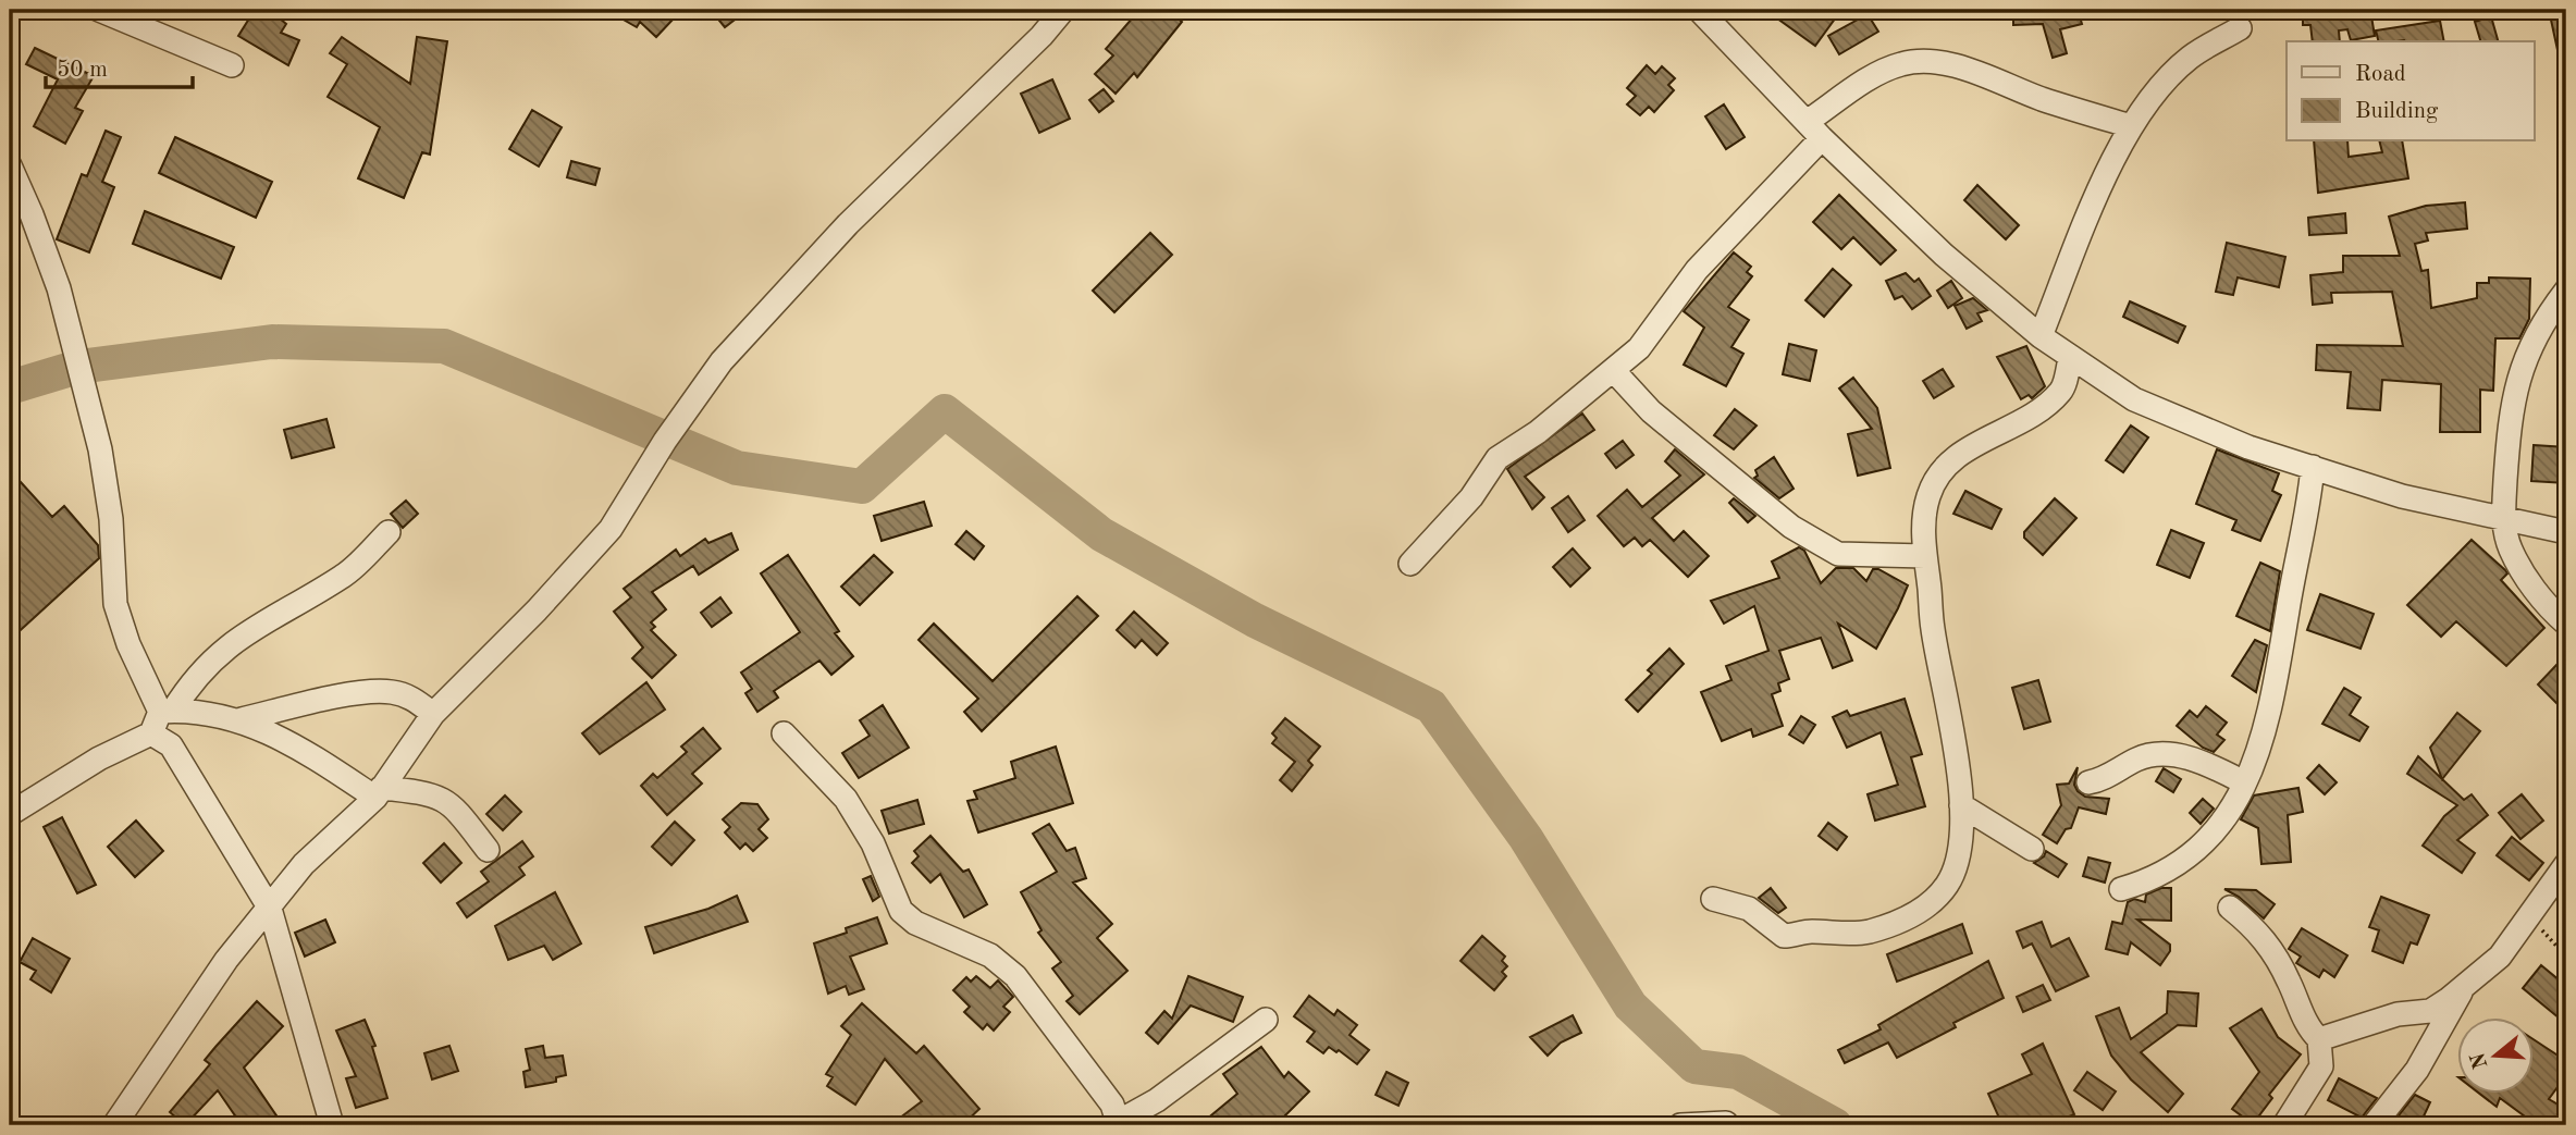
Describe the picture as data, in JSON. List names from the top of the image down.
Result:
{
  "legend": ["Road", "Building"],
  "scale_bar": "50 m",
  "north": "left"
}
